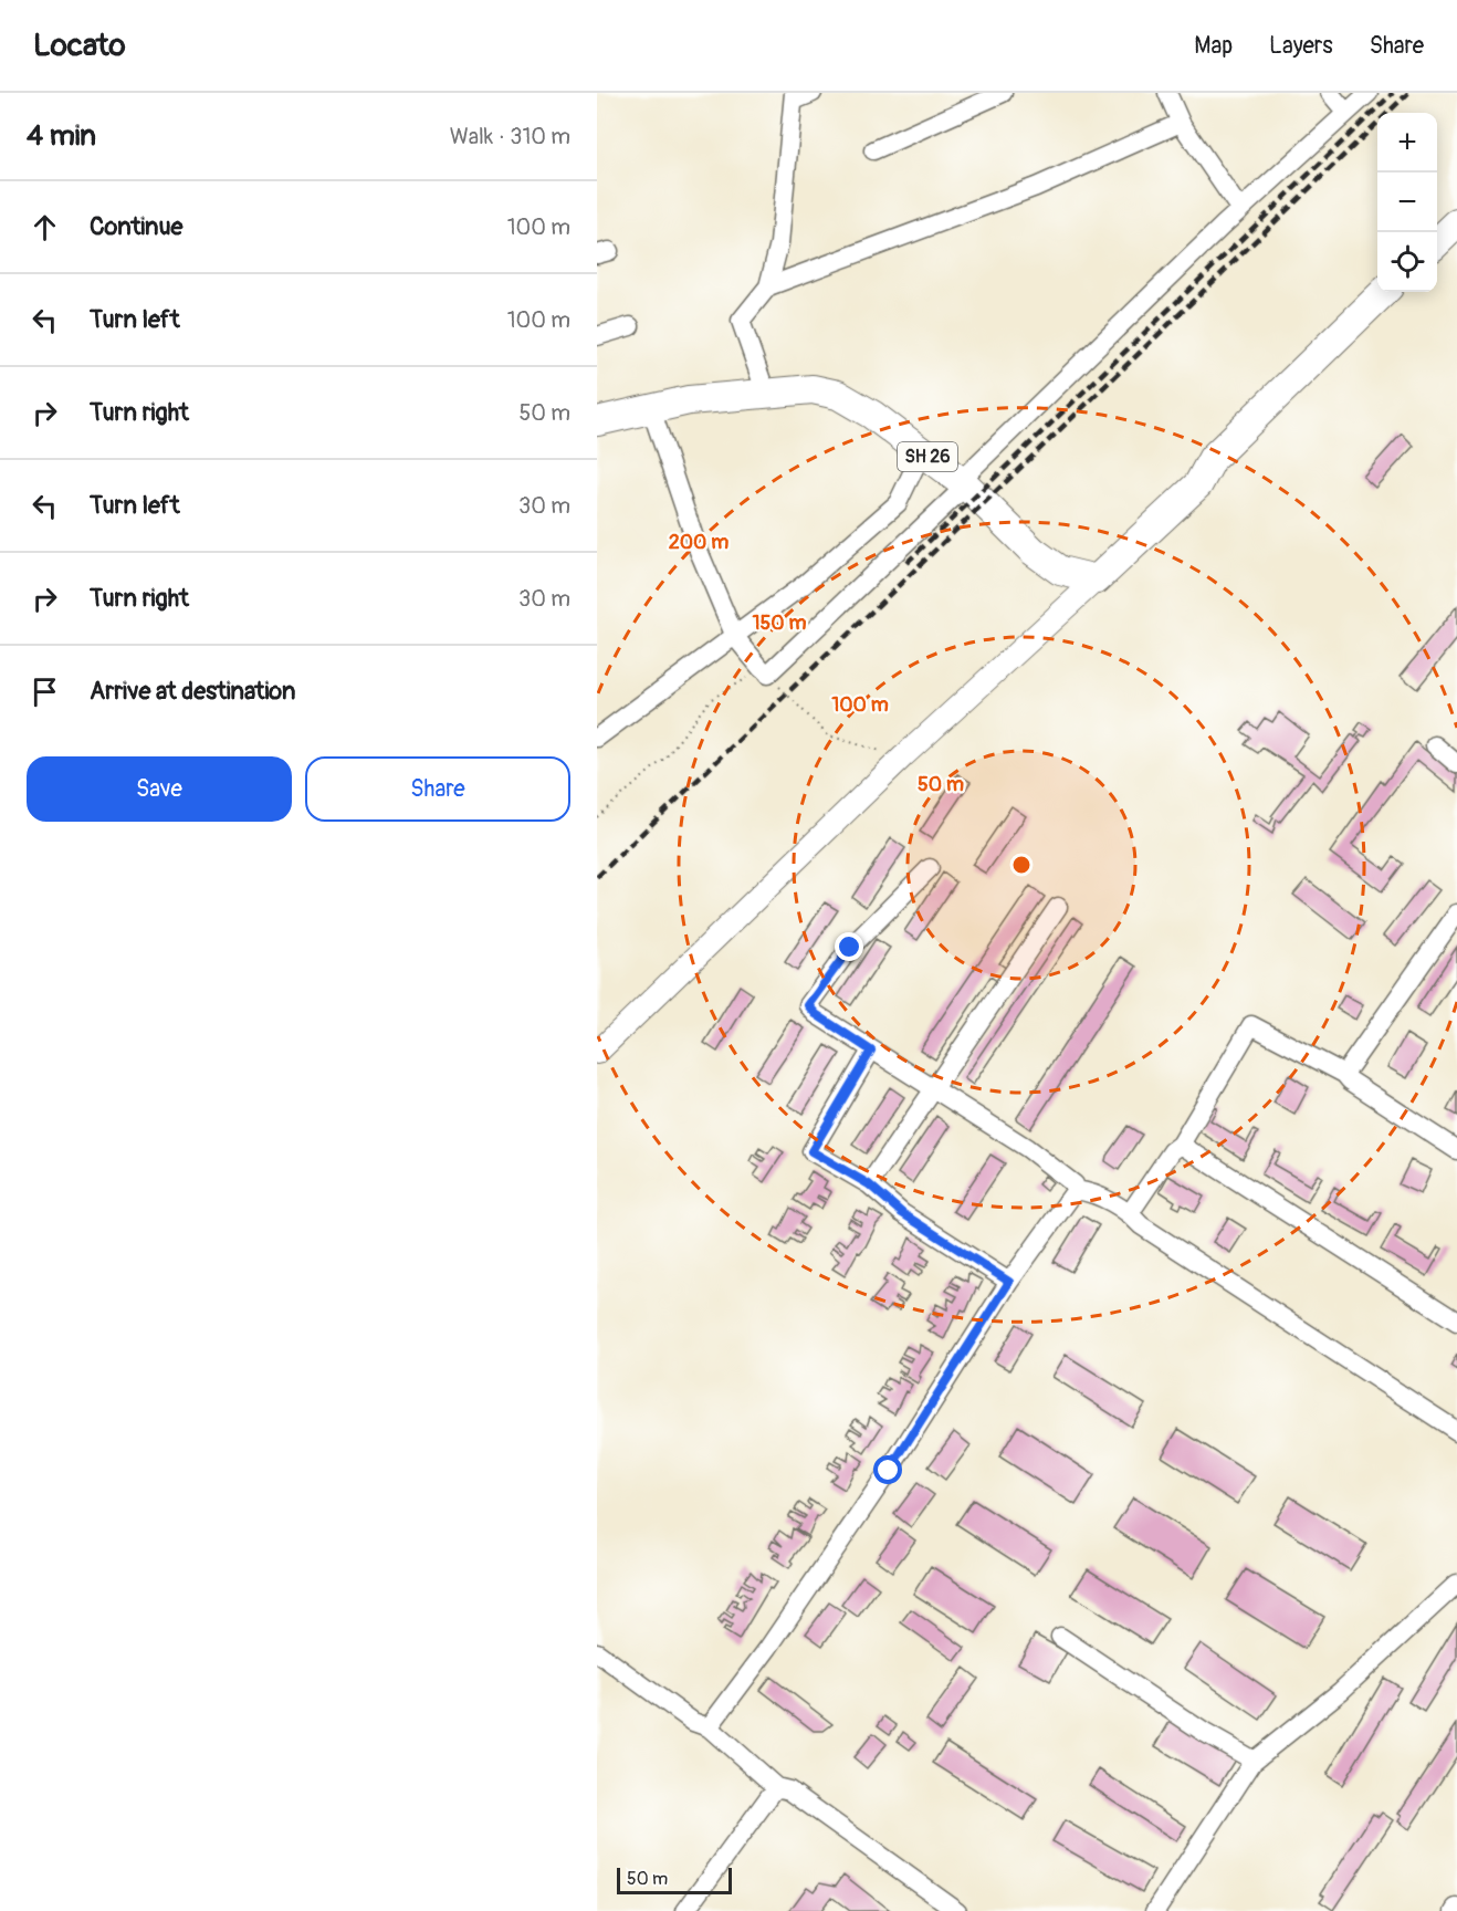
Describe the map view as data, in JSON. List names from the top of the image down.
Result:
{
  "streets": {
    "main road": ["SH 26"]
  },
  "scale_bar": "50 m",
  "page": {
    "header": "Locato",
    "nav": ["Map", "Layers", "Share"],
    "heading": ["4 min", "Walk · 310 m"],
    "map_buttons": ["+", "−"],
    "list": [
      ["Continue", "100 m"],
      ["Turn left", "100 m"],
      ["Turn right", "50 m"],
      ["Turn left", "30 m"],
      ["Turn right", "30 m"],
      "Arrive at destination"
    ],
    "buttons": ["Save", "Share"],
    "scale": "50 m"
  },
  "rings": [
    "200 m",
    "150 m",
    "100 m",
    "50 m"
  ]
}
